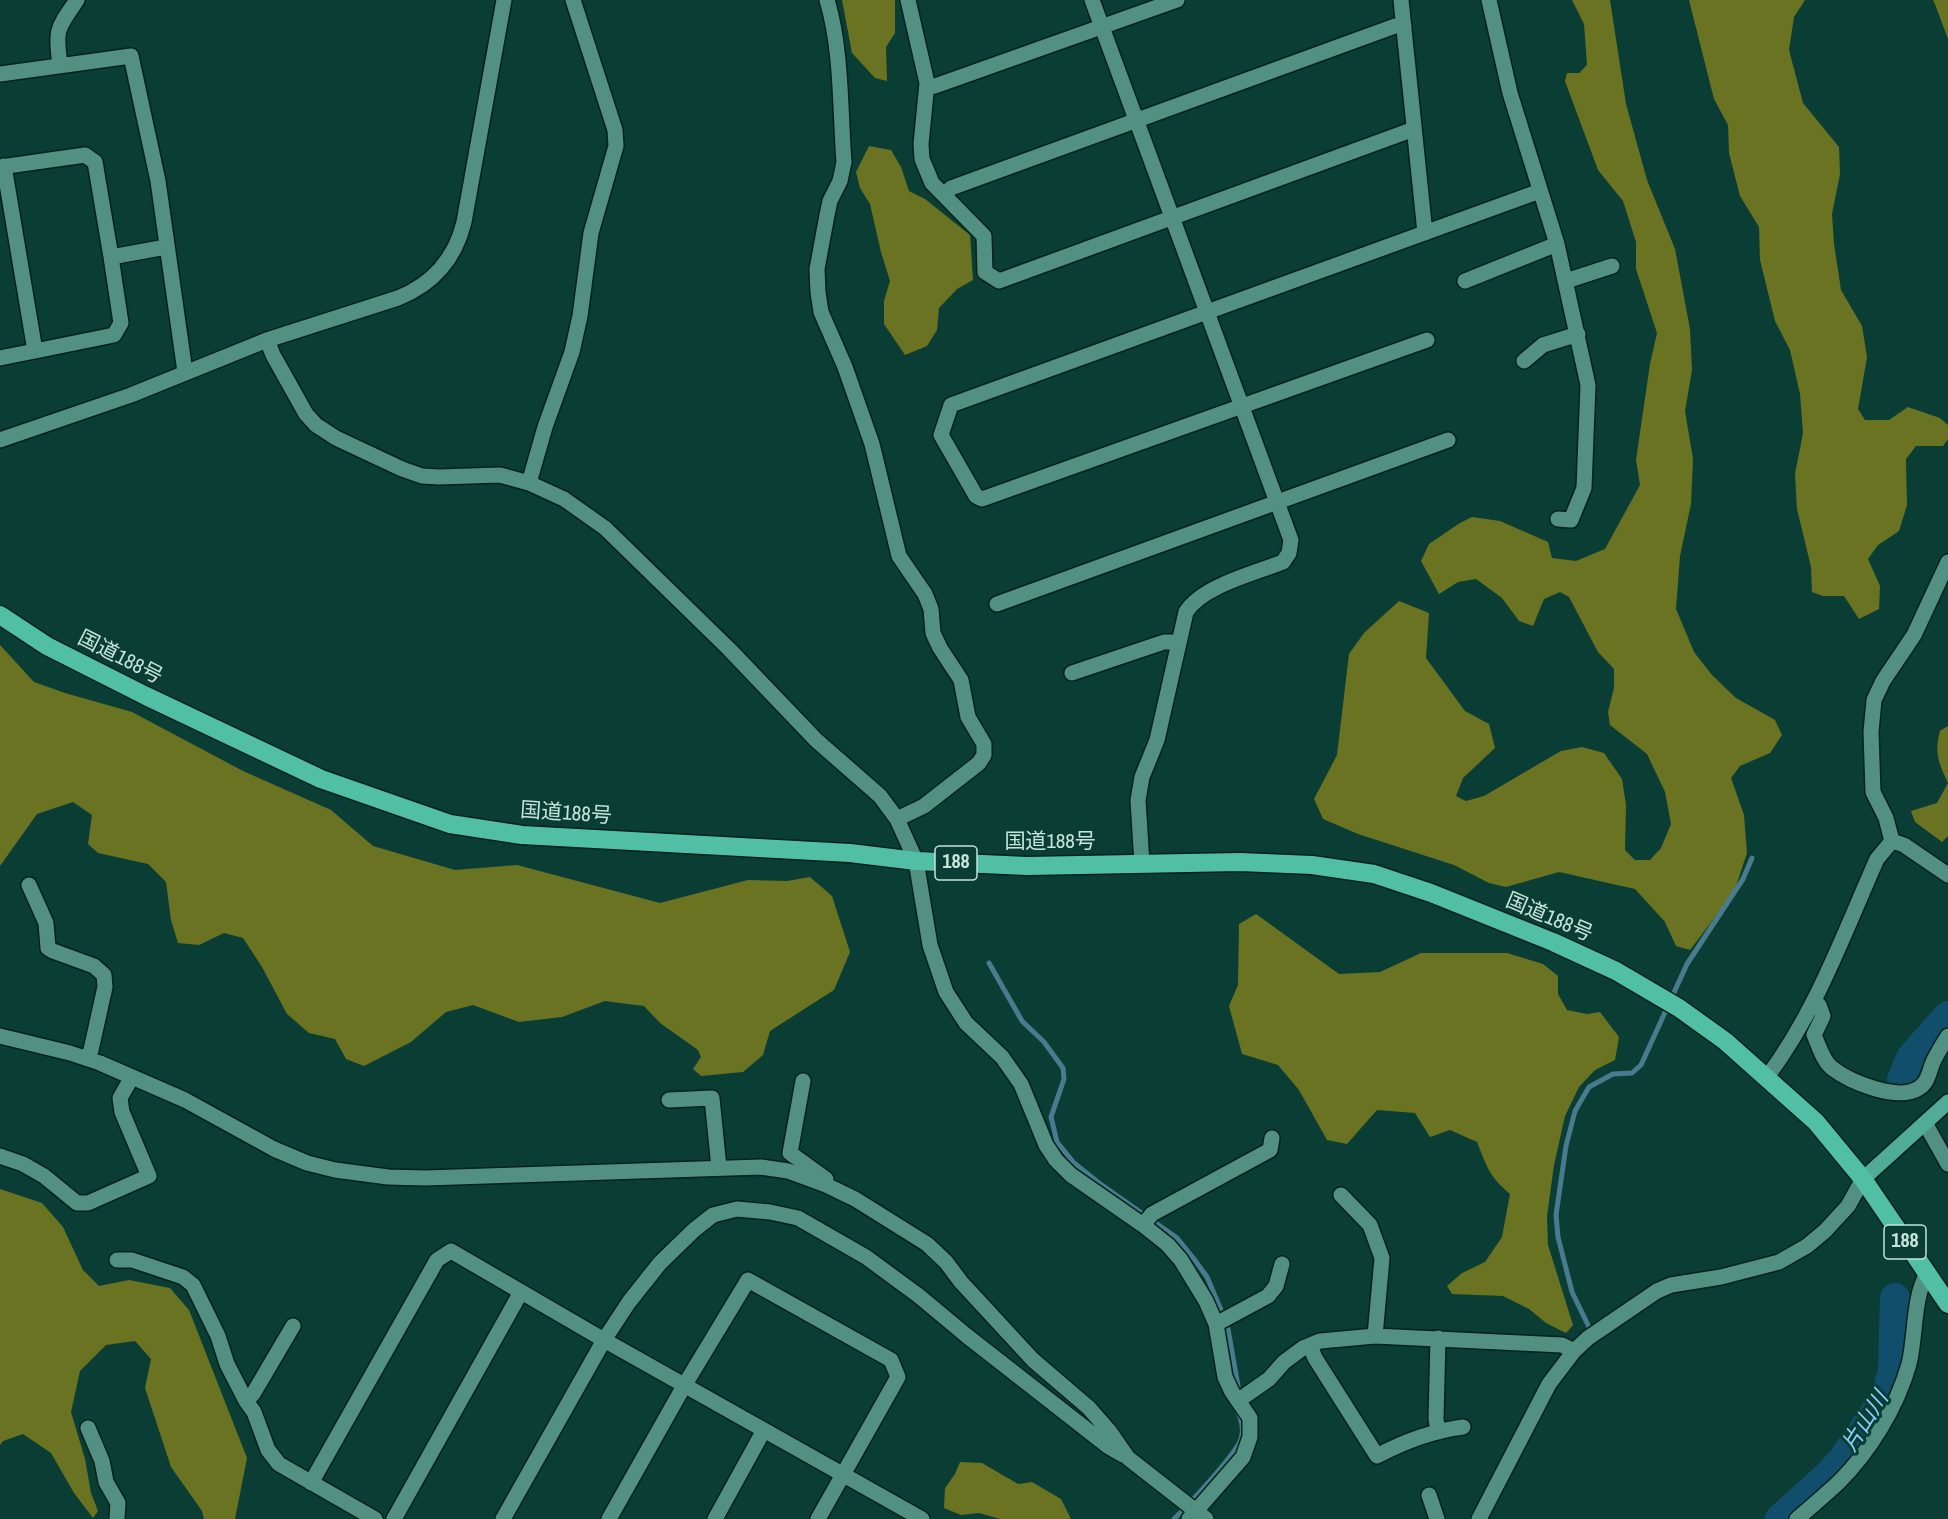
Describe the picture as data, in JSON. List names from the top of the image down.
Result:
{
  "streets": {
    "highway": ["国道188号", "188"]
  },
  "water": ["片山川"]
}
